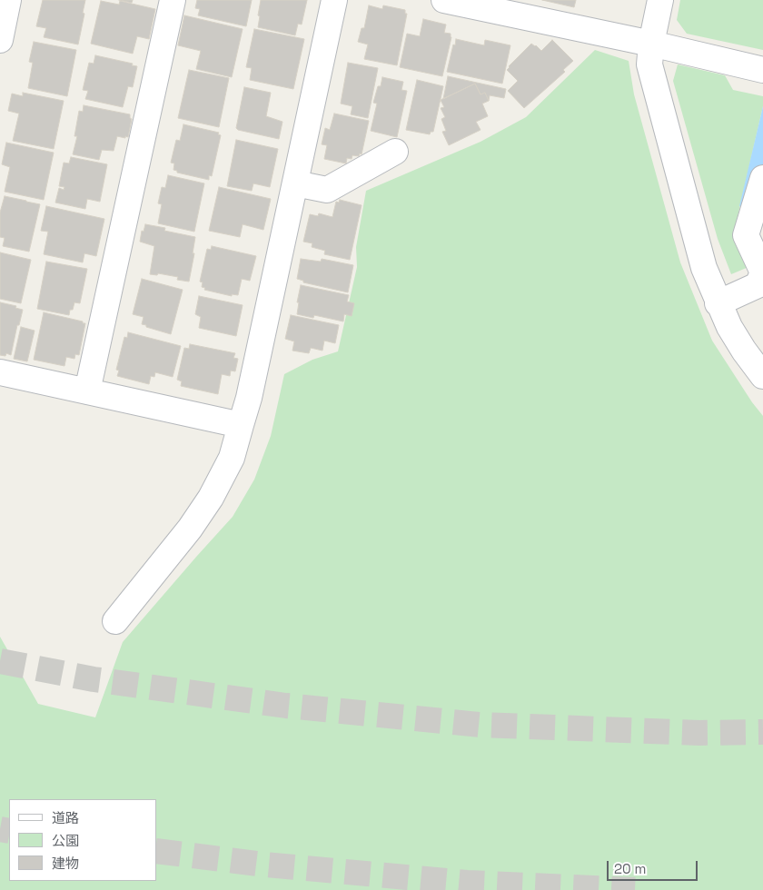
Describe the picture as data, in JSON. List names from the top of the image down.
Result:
{
  "legend": ["道路", "公園", "建物"],
  "scale_bar": "20 m"
}
